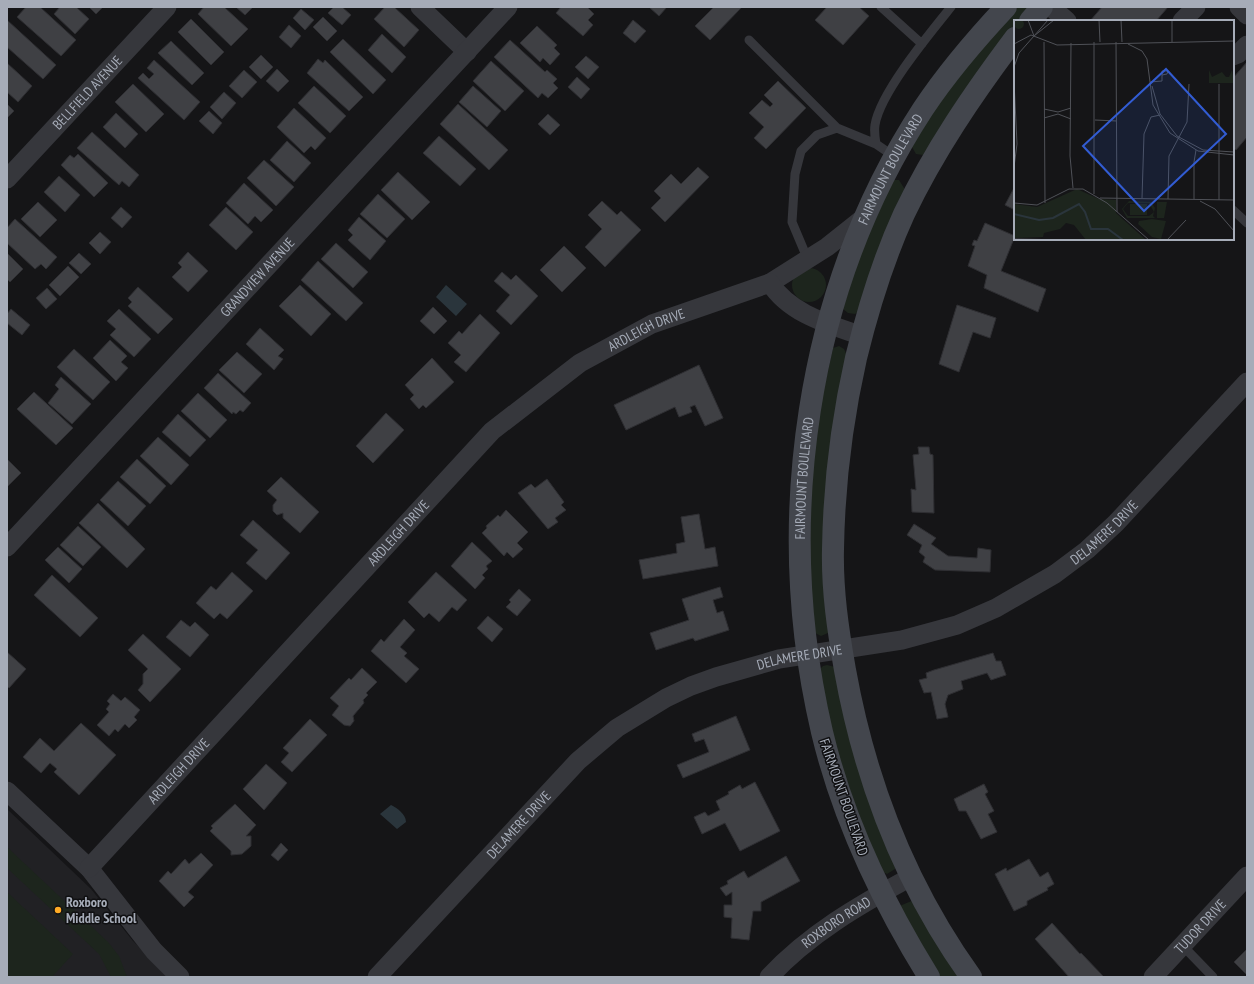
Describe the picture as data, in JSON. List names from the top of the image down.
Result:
{
  "streets": {
    "main road": ["FAIRMOUNT BOULEVARD"],
    "street": [
      "BELLFIELD AVENUE",
      "GRANDVIEW AVENUE",
      "ARDLEIGH DRIVE",
      "DELAMERE DRIVE",
      "ROXBORO ROAD",
      "TUDOR DRIVE"
    ]
  },
  "crossings": [
    ["FAIRMOUNT BOULEVARD", "ARDLEIGH DRIVE"],
    ["FAIRMOUNT BOULEVARD", "DELAMERE DRIVE"],
    ["FAIRMOUNT BOULEVARD", "ROXBORO ROAD"]
  ],
  "places": ["Roxboro Middle School"]
}
